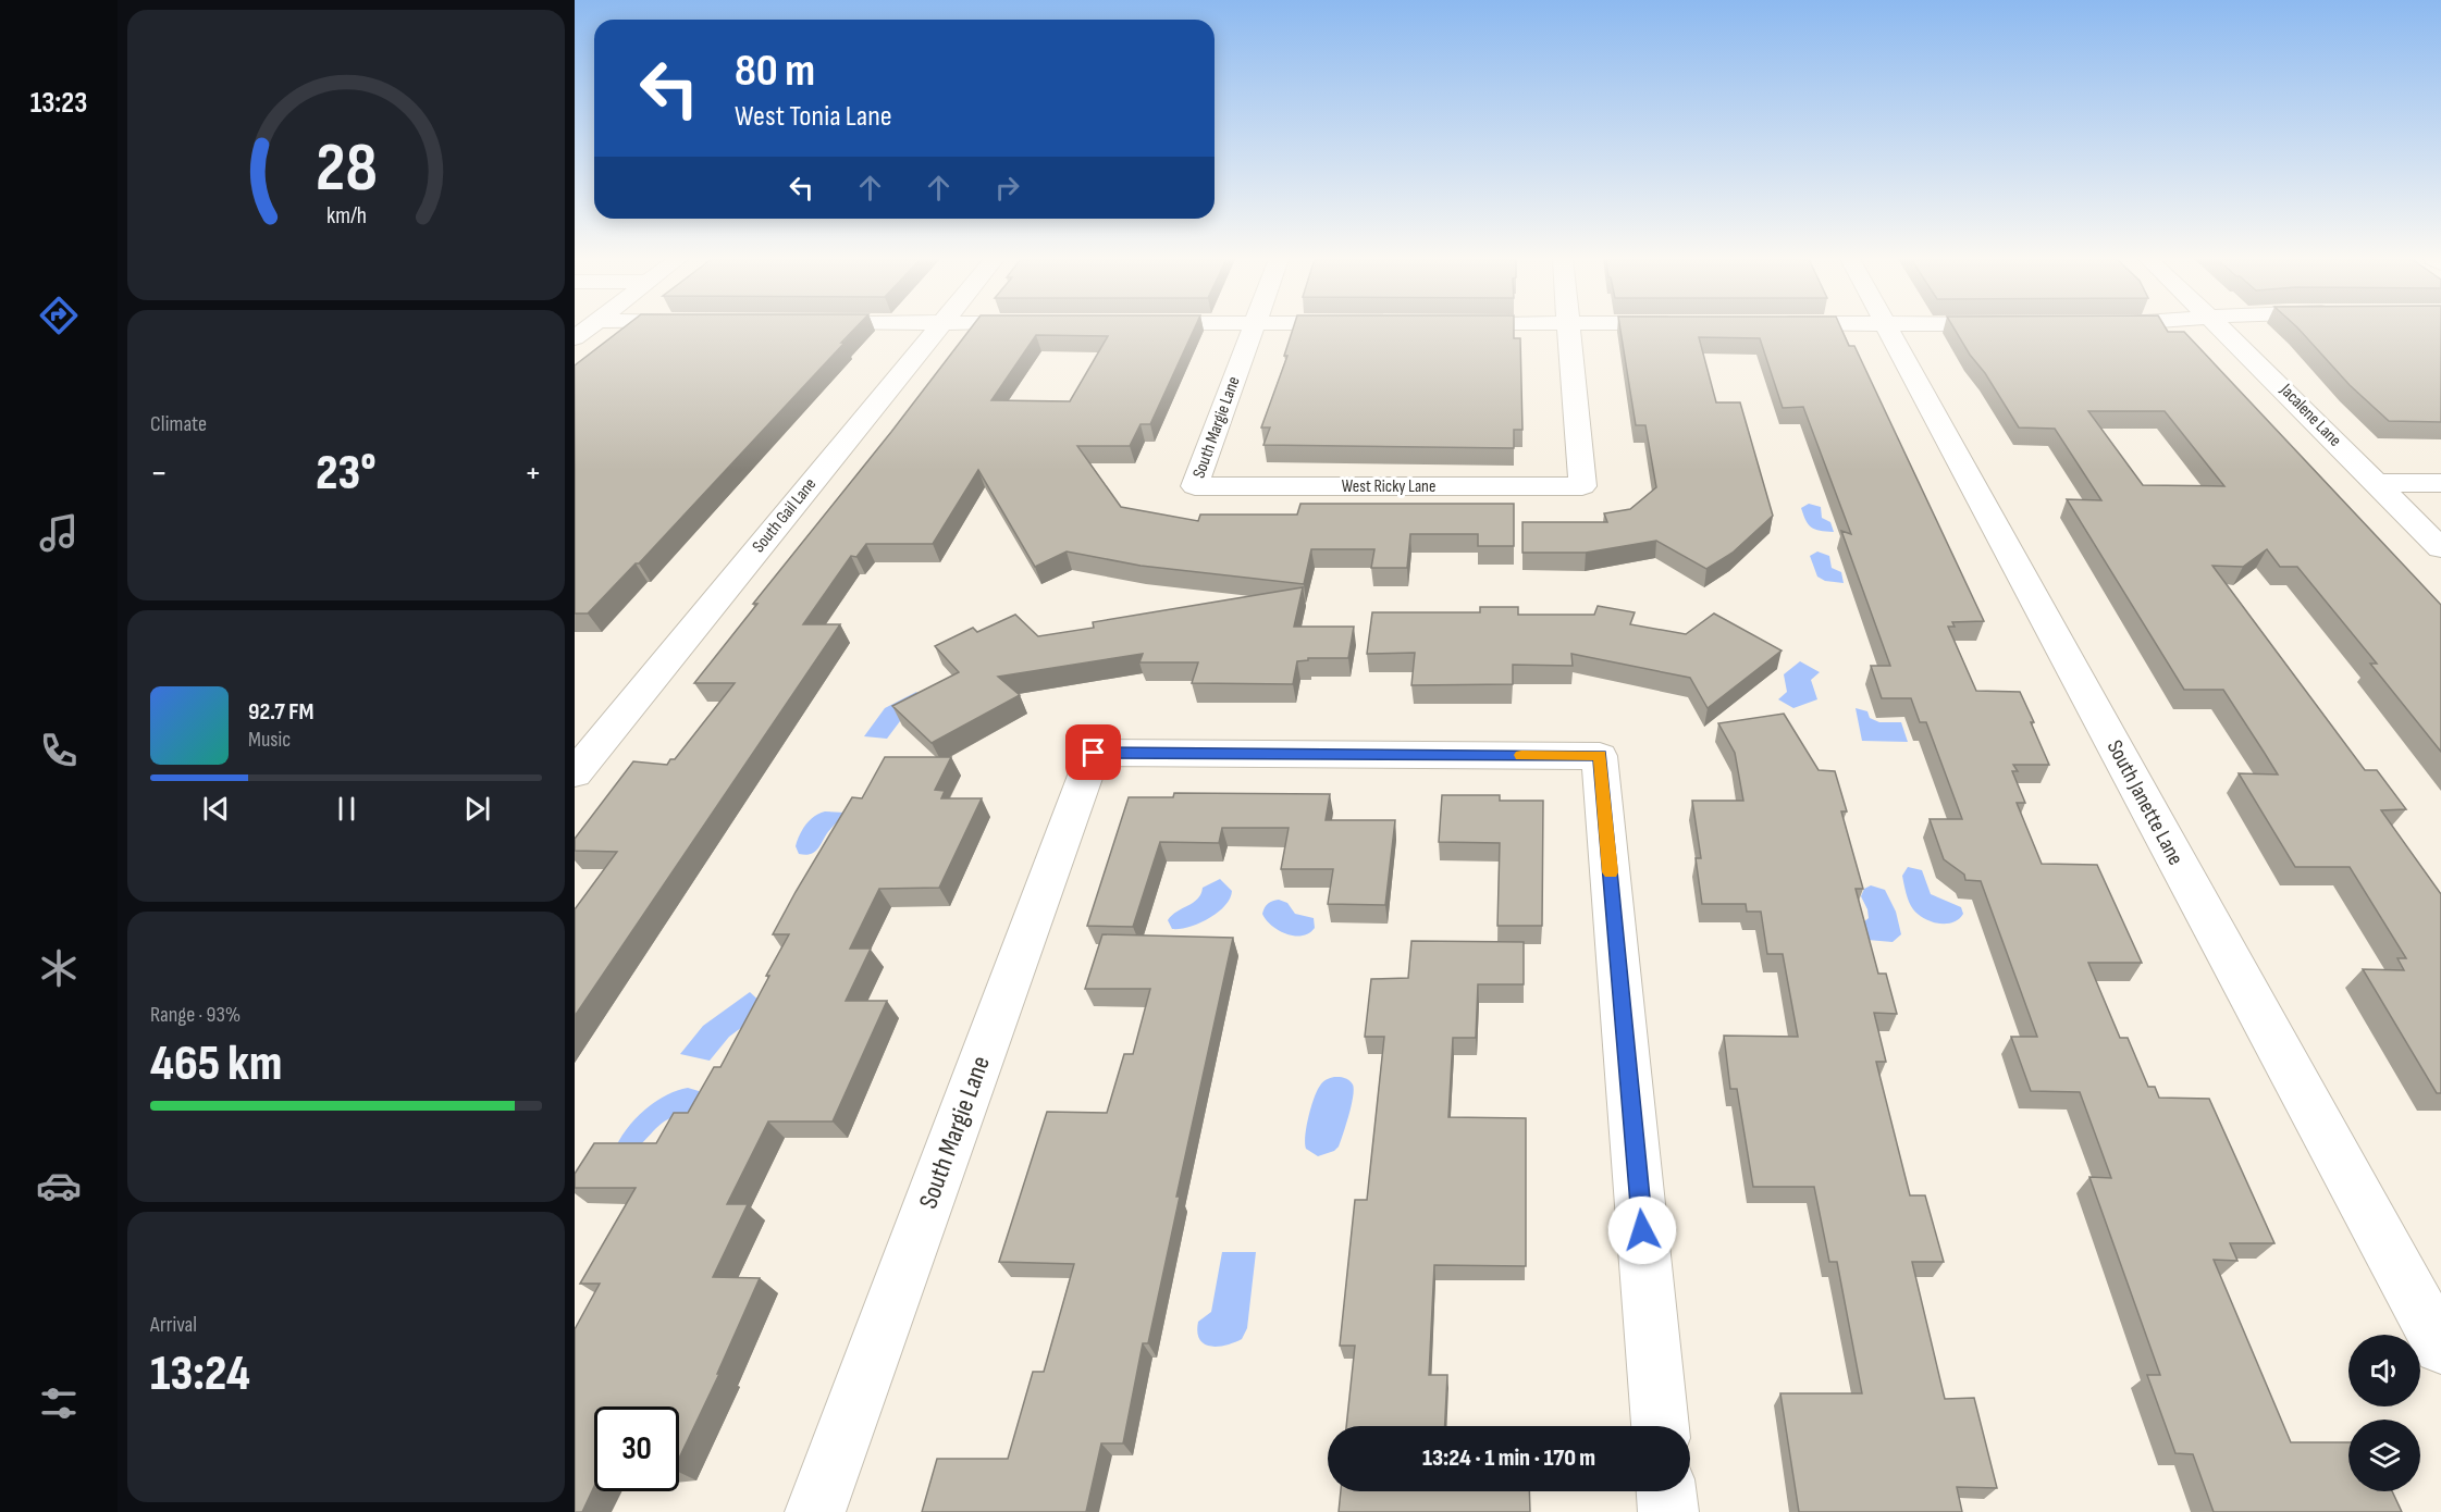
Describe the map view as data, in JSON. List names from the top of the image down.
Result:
{
  "streets": {
    "street": [
      "Jacalene Lane",
      "South Margie Lane",
      "West Ricky Lane",
      "South Gail Lane",
      "South Janette Lane"
    ]
  },
  "crossings": [
    ["South Margie Lane", "West Ricky Lane"]
  ],
  "page": {
    "tabs": "13:23",
    "turn": ["80 m", "West Tonia Lane"],
    "tile": [
      "Climate",
      ["Range · 93%", "465 km"],
      ["Arrival", "13:24"]
    ],
    "heat": ["−", "23°", "+"],
    "song": ["92.7 FM", "Music"],
    "limit": "30",
    "trip": "13:24 · 1 min · 170 m",
    "gauge": ["28", "km/h"]
  }
}
